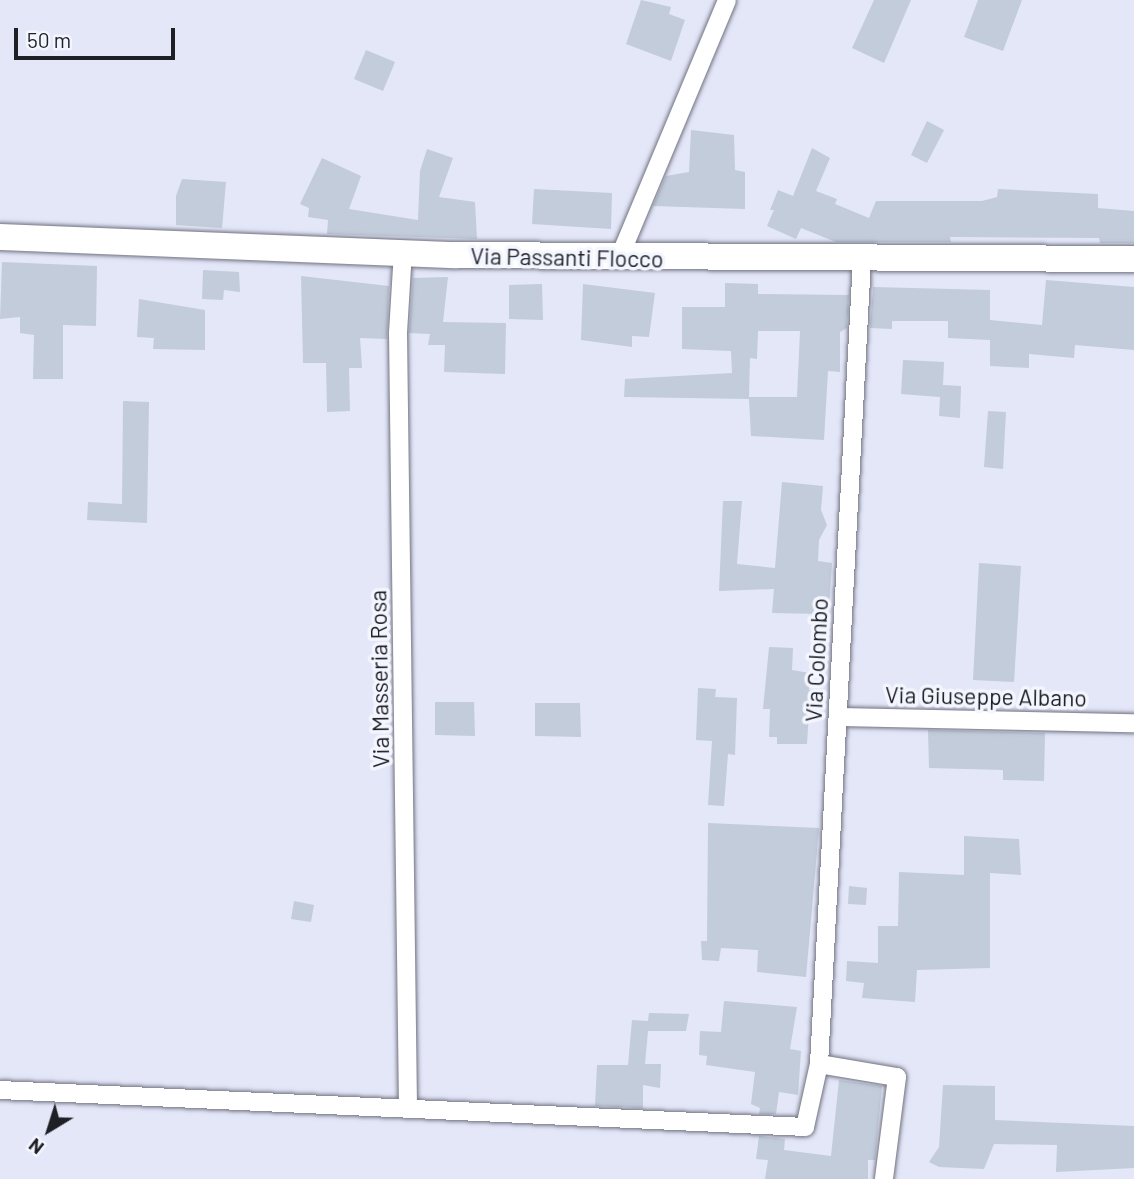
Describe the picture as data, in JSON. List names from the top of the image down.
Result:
{
  "streets": {
    "main road": ["Via Passanti Flocco"],
    "street": ["Via Colombo", "Via Masseria Rosa", "Via Giuseppe Albano"]
  },
  "crossings": [
    ["Via Passanti Flocco", "Via Colombo"],
    ["Via Passanti Flocco", "Via Masseria Rosa"],
    ["Via Colombo", "Via Masseria Rosa"],
    ["Via Colombo", "Via Giuseppe Albano"]
  ],
  "scale_bar": "50 m",
  "north": "bottom left"
}
